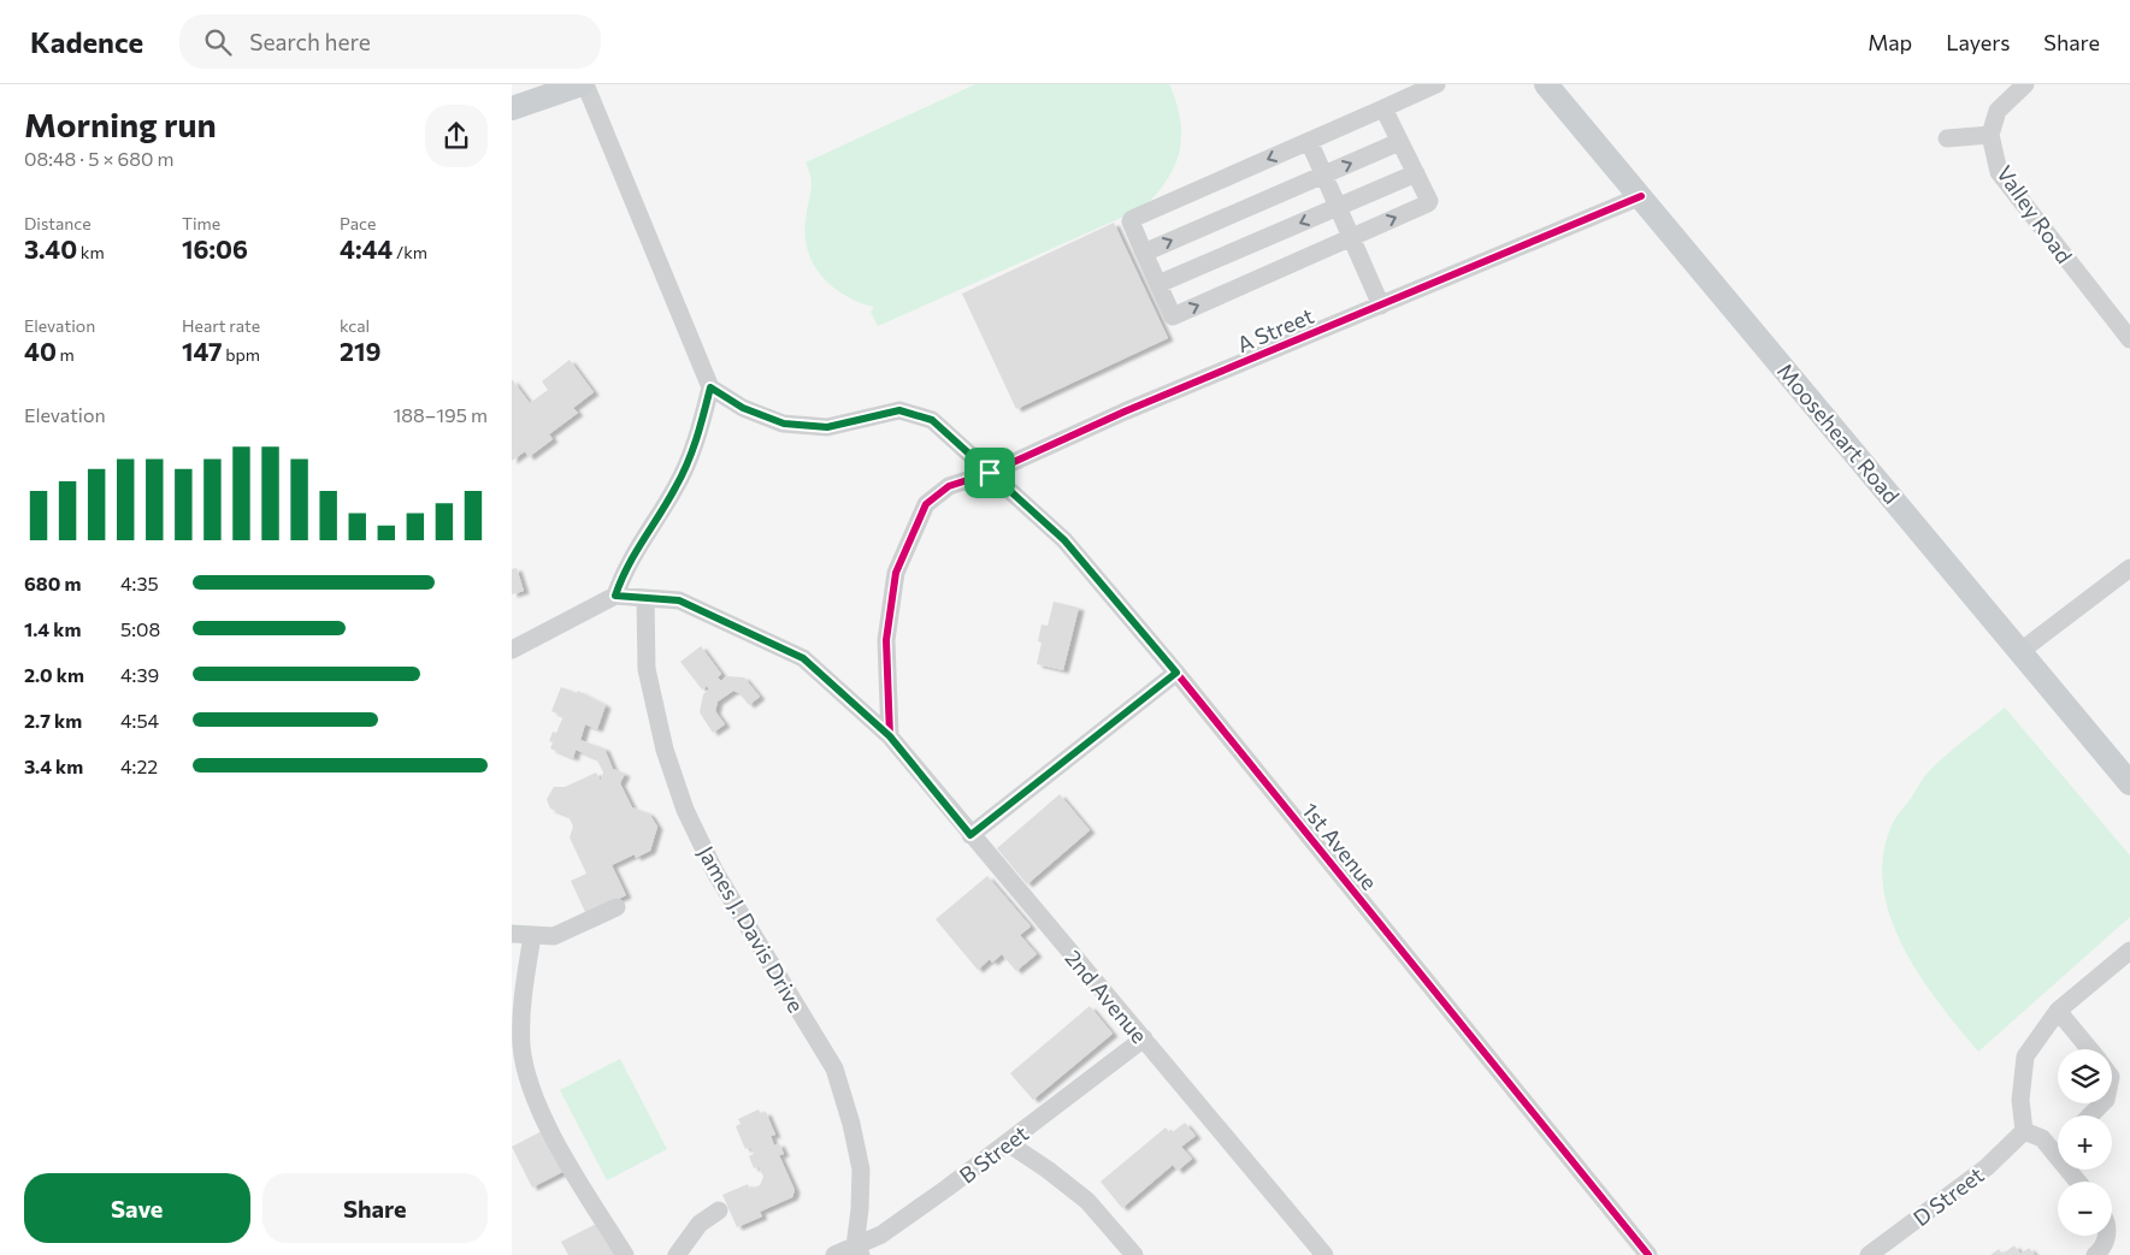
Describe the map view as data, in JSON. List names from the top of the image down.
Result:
{
  "streets": {
    "main road": ["Mooseheart Road"],
    "street": [
      "Valley Road",
      "A Street",
      "1st Avenue",
      "James J. Davis Drive",
      "2nd Avenue",
      "B Street",
      "D Street"
    ]
  },
  "crossings": [
    ["A Street", "Mooseheart Road"],
    ["A Street", "1st Avenue"],
    ["A Street", "2nd Avenue"],
    ["James J. Davis Drive", "2nd Avenue"],
    ["James J. Davis Drive", "B Street"],
    ["2nd Avenue", "B Street"]
  ],
  "page": {
    "header": "Kadence",
    "search": "Search here",
    "nav": ["Map", "Layers", "Share"],
    "heading": ["Morning run", "08:48 · 5 × 680 m"],
    "stats": [
      ["Distance", "3.40 km"],
      ["Time", "16:06"],
      ["Pace", "4:44 /km"],
      ["Elevation", "40 m"],
      ["Heart rate", "147 bpm"],
      ["kcal", "219"]
    ],
    "chart": ["Elevation", "188–195 m"],
    "list": [
      {
        "name": "680 m",
        "note": "4:35"
      },
      {
        "name": "1.4 km",
        "note": "5:08"
      },
      {
        "name": "2.0 km",
        "note": "4:39"
      },
      {
        "name": "2.7 km",
        "note": "4:54"
      },
      {
        "name": "3.4 km",
        "note": "4:22"
      }
    ],
    "map_buttons": ["+", "−"],
    "buttons": ["Save", "Share"]
  }
}
